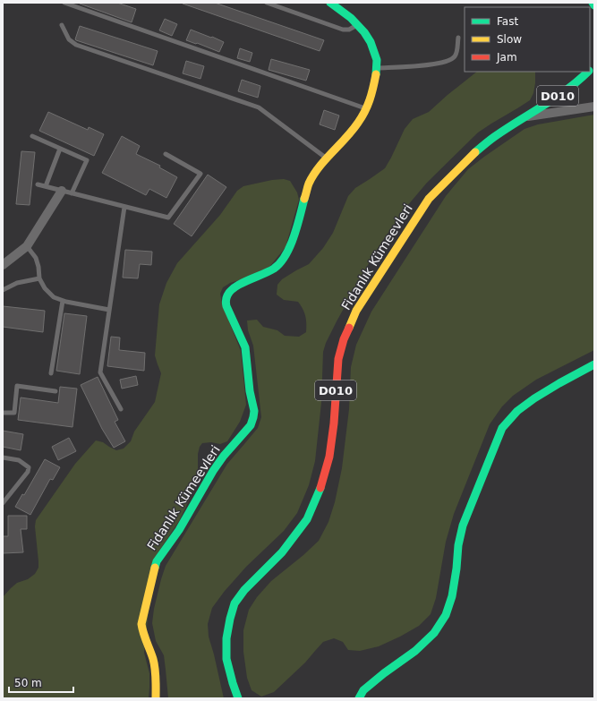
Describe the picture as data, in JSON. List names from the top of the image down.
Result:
{
  "streets": {
    "main road": ["D010", "Fidanlık Kümeevleri"]
  },
  "crossings": [
    ["D010", "Fidanlık Kümeevleri"]
  ],
  "legend": ["Fast", "Slow", "Jam"],
  "scale_bar": "50 m"
}
